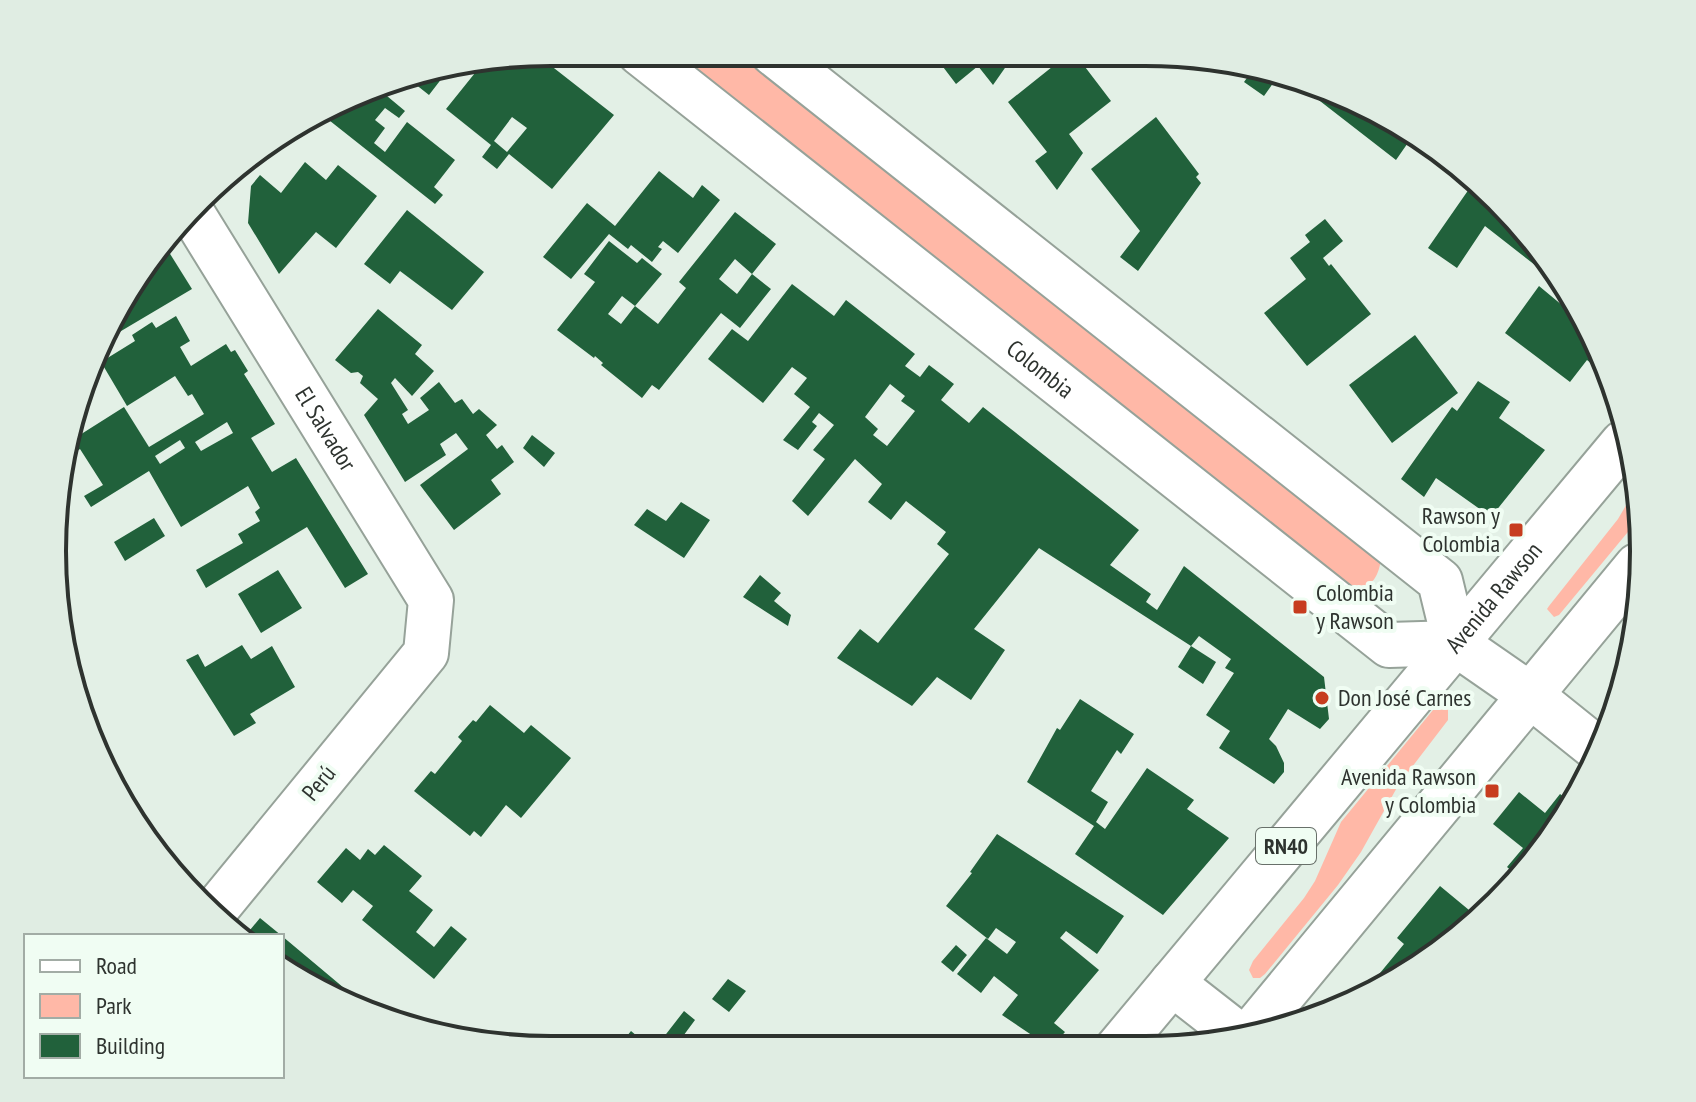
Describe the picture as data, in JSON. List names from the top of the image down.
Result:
{
  "streets": {
    "street": [
      "Colombia",
      "El Salvador",
      "Avenida Rawson",
      "Perú",
      "RN40"
    ]
  },
  "crossings": [
    ["Colombia", "Avenida Rawson"],
    ["El Salvador", "Perú"]
  ],
  "places": {
    "transit": ["Rawson y Colombia", "Colombia y Rawson", "Avenida Rawson y Colombia"],
    "other": ["Don José Carnes"]
  },
  "legend": ["Road", "Park", "Building"]
}
